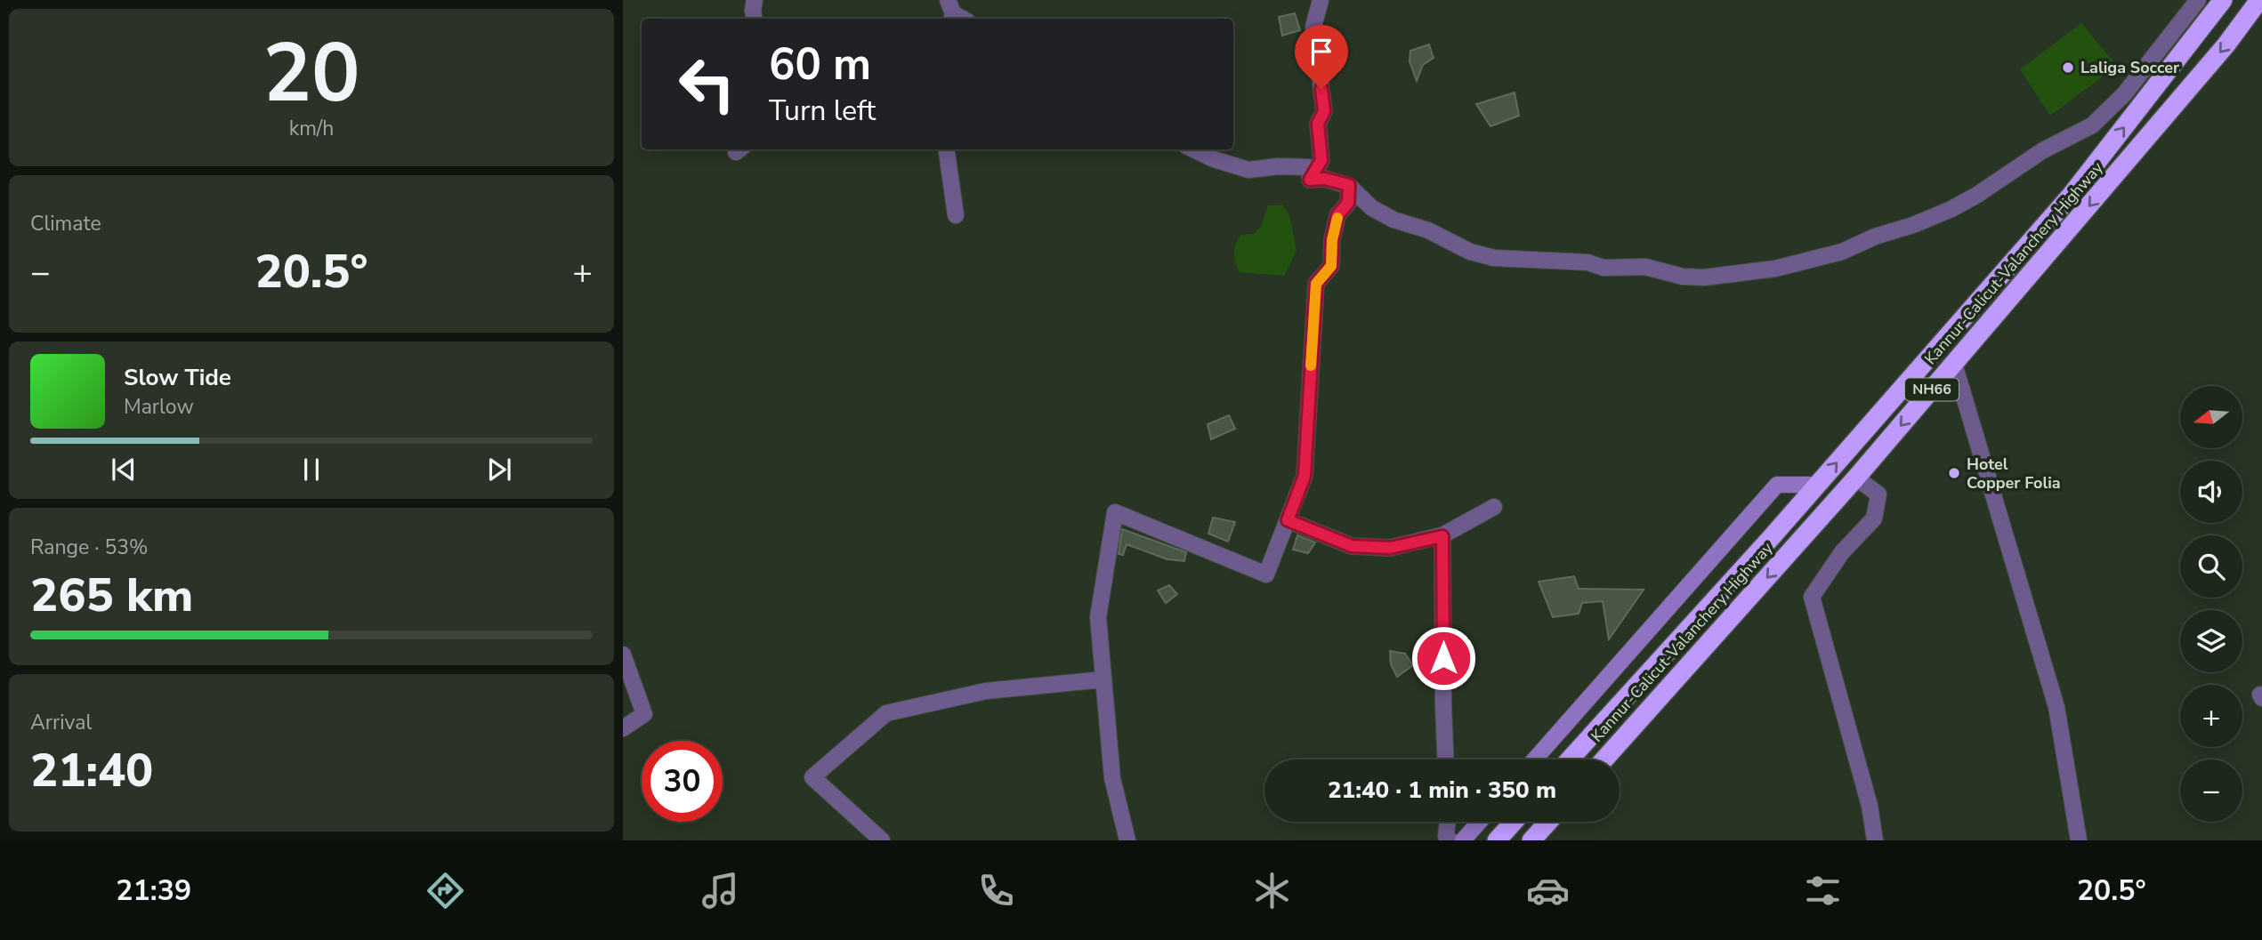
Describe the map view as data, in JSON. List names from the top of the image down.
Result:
{
  "streets": {
    "highway": ["Kannur-Calicut-Valanchery Highway", "NH66"]
  },
  "places": ["Laliga Soccer", "Hotel Copper Folia"],
  "north": "left",
  "page": {
    "tile": [
      ["20", "km/h"],
      "Climate",
      ["Range · 53%", "265 km"],
      ["Arrival", "21:40"]
    ],
    "turn": ["60 m", "Turn left"],
    "heat": ["−", "20.5°", "+"],
    "song": ["Slow Tide", "Marlow"],
    "map_buttons": ["+", "−"],
    "limit": "30",
    "trip": "21:40 · 1 min · 350 m",
    "tabs": ["21:39", "20.5°"]
  }
}
